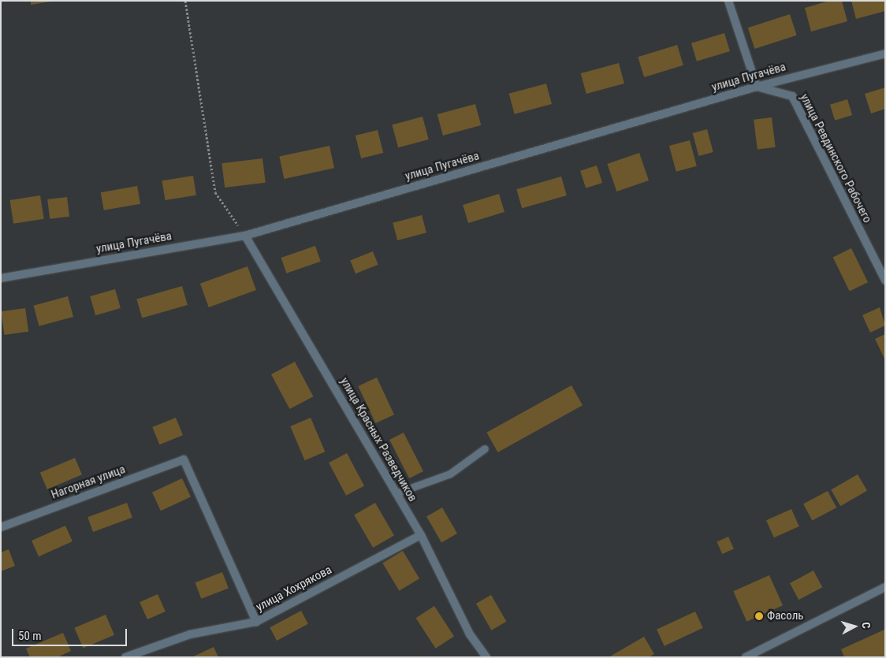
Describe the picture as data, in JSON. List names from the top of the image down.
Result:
{
  "streets": {
    "street": [
      "улица Пугачёва",
      "улица Ревдинского Рабочего",
      "улица Красных Разведчиков",
      "Нагорная улица",
      "улица Хохрякова"
    ]
  },
  "crossings": [
    ["улица Пугачёва", "улица Ревдинского Рабочего"],
    ["улица Пугачёва", "улица Красных Разведчиков"],
    ["улица Красных Разведчиков", "улица Хохрякова"],
    ["Нагорная улица", "улица Хохрякова"]
  ],
  "places": ["Фасоль"],
  "scale_bar": "50 m",
  "north": "right"
}
